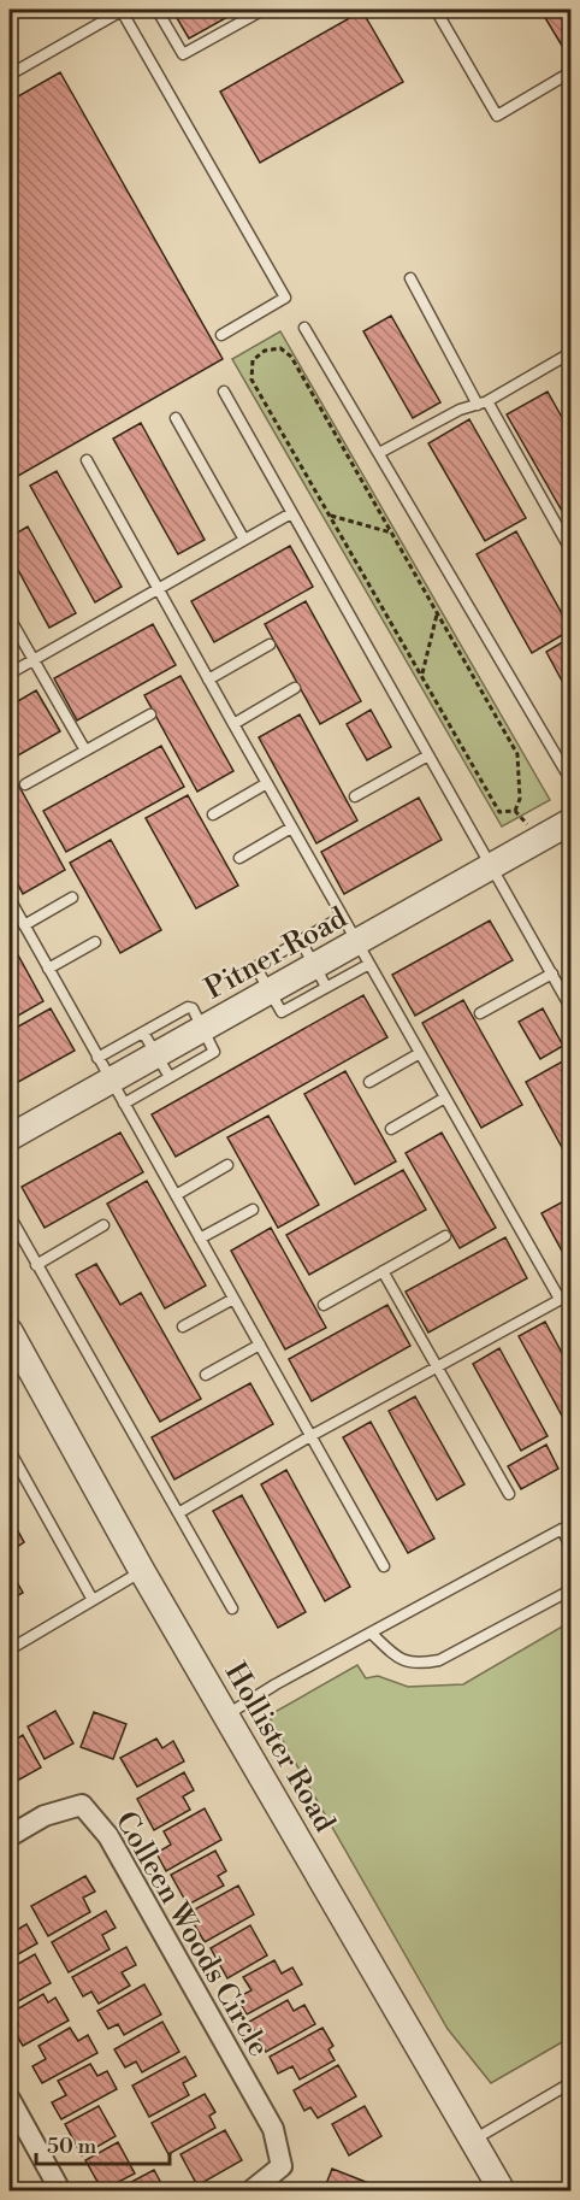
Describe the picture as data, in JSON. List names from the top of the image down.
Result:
{
  "streets": {
    "street": ["Pitner Road", "Hollister Road", "Colleen Woods Circle"]
  },
  "scale_bar": "50 m"
}
